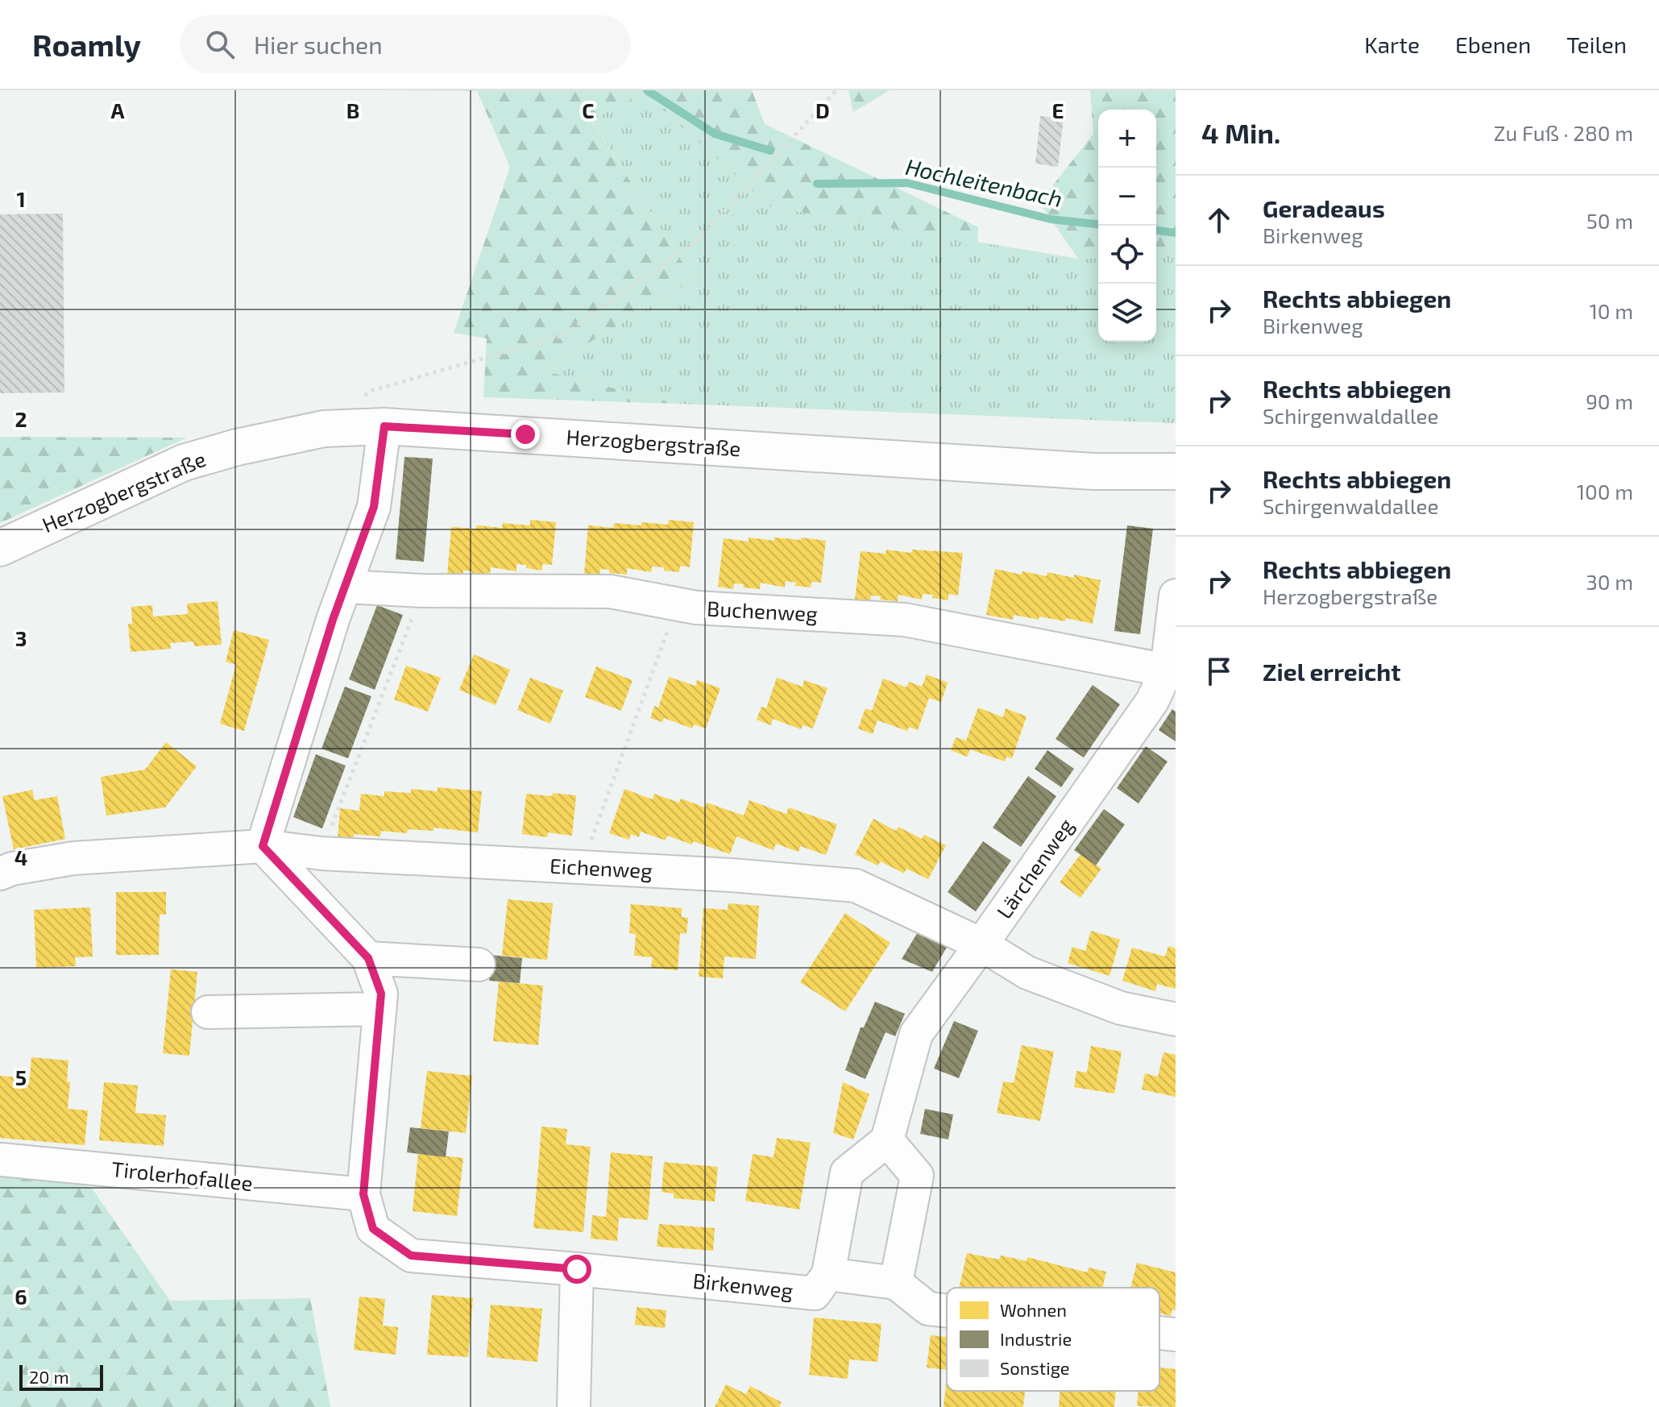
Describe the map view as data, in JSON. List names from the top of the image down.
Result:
{
  "streets": {
    "main road": ["Herzogbergstraße"],
    "street": [
      "Buchenweg",
      "Eichenweg",
      "Lärchenweg",
      "Tirolerhofallee",
      "Birkenweg"
    ]
  },
  "crossings": [
    ["Buchenweg", "Lärchenweg"],
    ["Eichenweg", "Lärchenweg"],
    ["Tirolerhofallee", "Birkenweg"]
  ],
  "water": ["Hochleitenbach"],
  "legend": ["Wohnen", "Industrie", "Sonstige"],
  "scale_bar": "20 m",
  "page": {
    "header": "Roamly",
    "search": "Hier suchen",
    "nav": ["Karte", "Ebenen", "Teilen"],
    "heading": ["4 Min.", "Zu Fuß · 280 m"],
    "map_buttons": ["+", "−"],
    "list": [
      ["Geradeaus", "Birkenweg", "50 m"],
      ["Rechts abbiegen", "Birkenweg", "10 m"],
      ["Rechts abbiegen", "Schirgenwaldallee", "90 m"],
      ["Rechts abbiegen", "Schirgenwaldallee", "100 m"],
      ["Rechts abbiegen", "Herzogbergstraße", "30 m"],
      "Ziel erreicht"
    ],
    "scale": "20 m"
  },
  "grid": {
    "columns": [
      "A",
      "B",
      "C",
      "D",
      "E"
    ],
    "rows": [
      "1",
      "2",
      "3",
      "4",
      "5",
      "6"
    ]
  }
}
